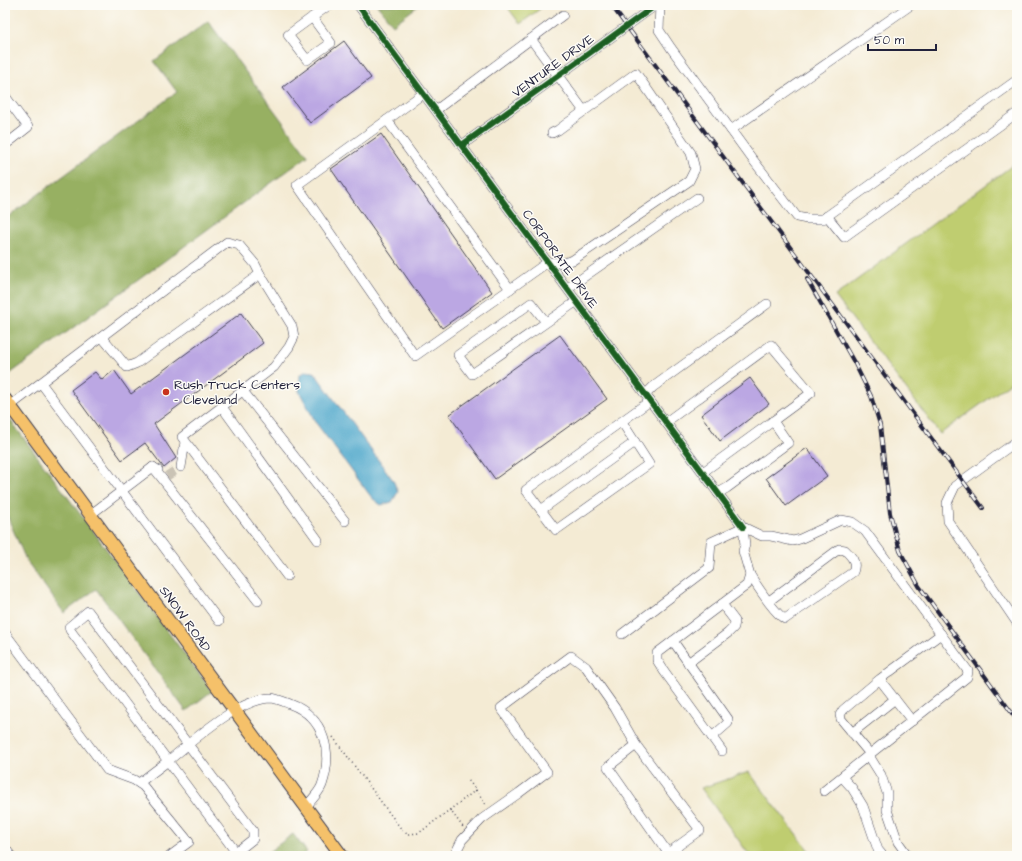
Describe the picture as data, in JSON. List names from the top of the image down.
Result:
{
  "streets": {
    "main road": ["SNOW ROAD"],
    "street": ["VENTURE DRIVE", "CORPORATE DRIVE"]
  },
  "crossings": [
    ["VENTURE DRIVE", "CORPORATE DRIVE"]
  ],
  "places": ["Rush Truck Centers – Cleveland"],
  "scale_bar": "50 m"
}
